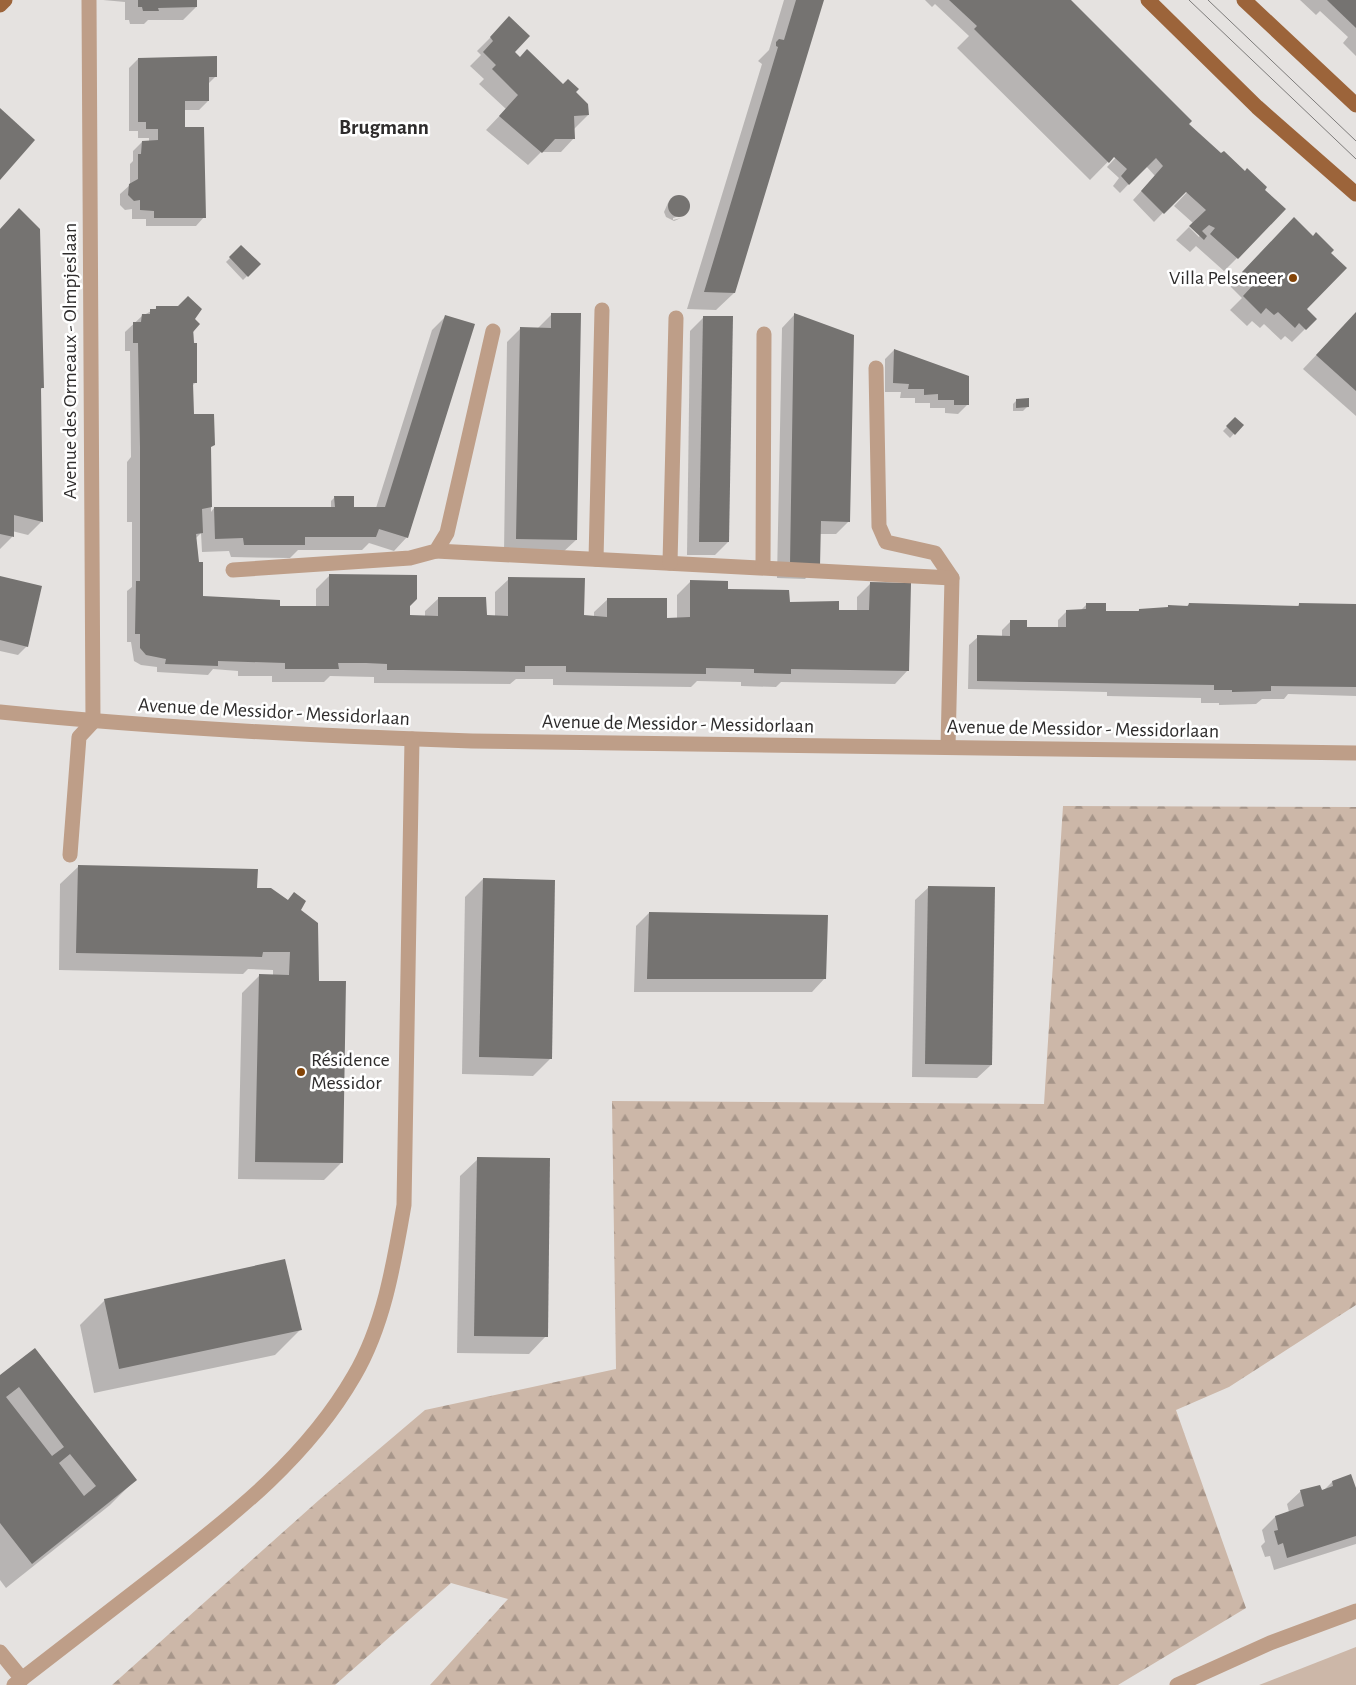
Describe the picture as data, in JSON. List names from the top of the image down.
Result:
{
  "streets": {
    "street": ["Avenue des Ormeaux - Olmpjeslaan", "Avenue de Messidor - Messidorlaan"]
  },
  "crossings": [
    ["Avenue des Ormeaux - Olmpjeslaan", "Avenue de Messidor - Messidorlaan"]
  ],
  "districts": ["Brugmann"],
  "places": ["Villa Pelseneer", "Résidence Messidor"]
}
